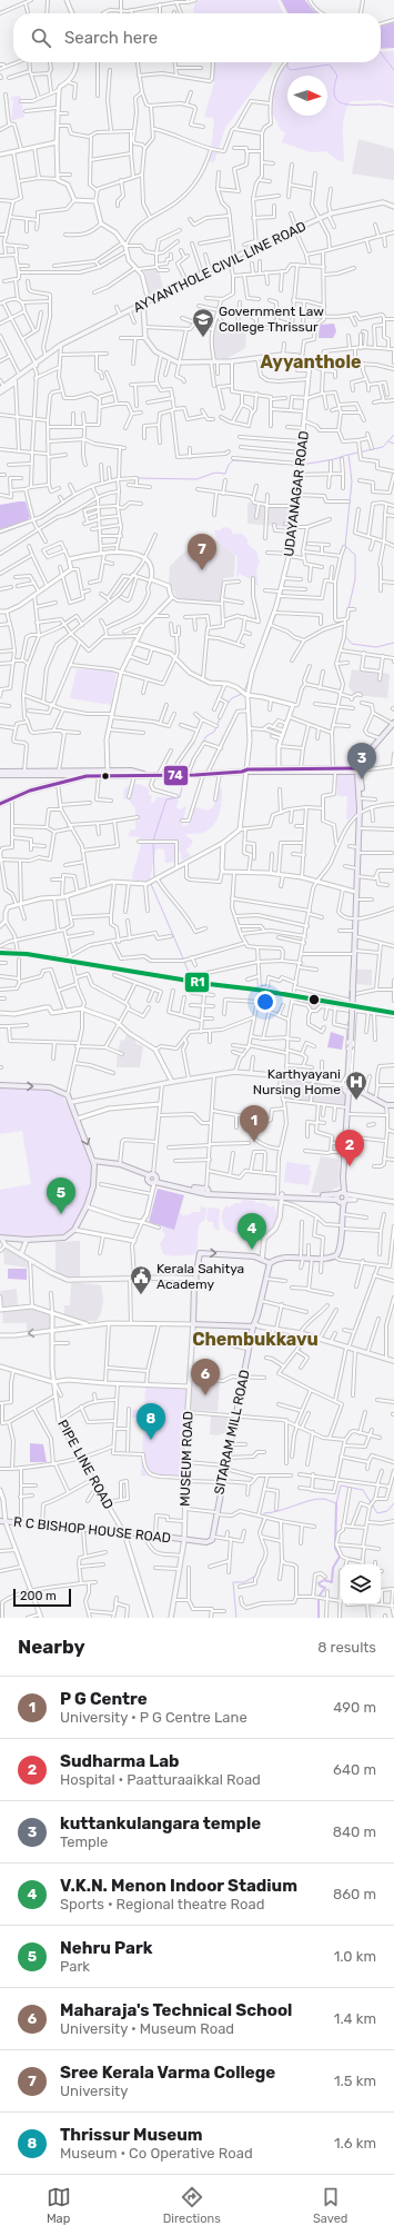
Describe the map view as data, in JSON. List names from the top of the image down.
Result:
{
  "streets": {
    "main road": [
      "AYYANTHOLE CIVIL LINE ROAD",
      "SITARAM MILL ROAD",
      "MUSEUM ROAD",
      "R C BISHOP HOUSE ROAD"
    ],
    "street": ["UDAYANAGAR ROAD", "PIPE LINE ROAD"]
  },
  "crossings": [
    ["MUSEUM ROAD", "R C BISHOP HOUSE ROAD"],
    ["PIPE LINE ROAD", "R C BISHOP HOUSE ROAD"]
  ],
  "districts": ["Ayyanthole", "Chembukkavu"],
  "places": {
    "school or university": ["Government Law College Thrissur"],
    "hospital": ["Karthyayani Nursing Home"],
    "public building": ["Kerala Sahitya Academy"]
  },
  "lines": ["transit line 74", "transit line R1"],
  "scale_bar": "200 m",
  "north": "right",
  "page": {
    "search": "Search here",
    "pins": [
      "7",
      "3",
      "1",
      "2",
      "5",
      "4",
      "6",
      "8"
    ],
    "scale": "200 m",
    "heading": ["Nearby", "8 results"],
    "list": [
      {
        "mark": "1",
        "name": "P G Centre",
        "note": "University · P G Centre Lane",
        "value": "490 m"
      },
      {
        "mark": "2",
        "name": "Sudharma Lab",
        "note": "Hospital · Paatturaaikkal Road",
        "value": "640 m"
      },
      {
        "mark": "3",
        "name": "kuttankulangara temple",
        "note": "Temple",
        "value": "840 m"
      },
      {
        "mark": "4",
        "name": "V.K.N. Menon Indoor Stadium",
        "note": "Sports · Regional theatre Road",
        "value": "860 m"
      },
      {
        "mark": "5",
        "name": "Nehru Park",
        "note": "Park",
        "value": "1.0 km"
      },
      {
        "mark": "6",
        "name": "Maharaja's Technical School",
        "note": "University · Museum Road",
        "value": "1.4 km"
      },
      {
        "mark": "7",
        "name": "Sree Kerala Varma College",
        "note": "University",
        "value": "1.5 km"
      },
      {
        "mark": "8",
        "name": "Thrissur Museum",
        "note": "Museum · Co Operative Road",
        "value": "1.6 km"
      }
    ],
    "nav": ["Map", "Directions", "Saved"]
  }
}
